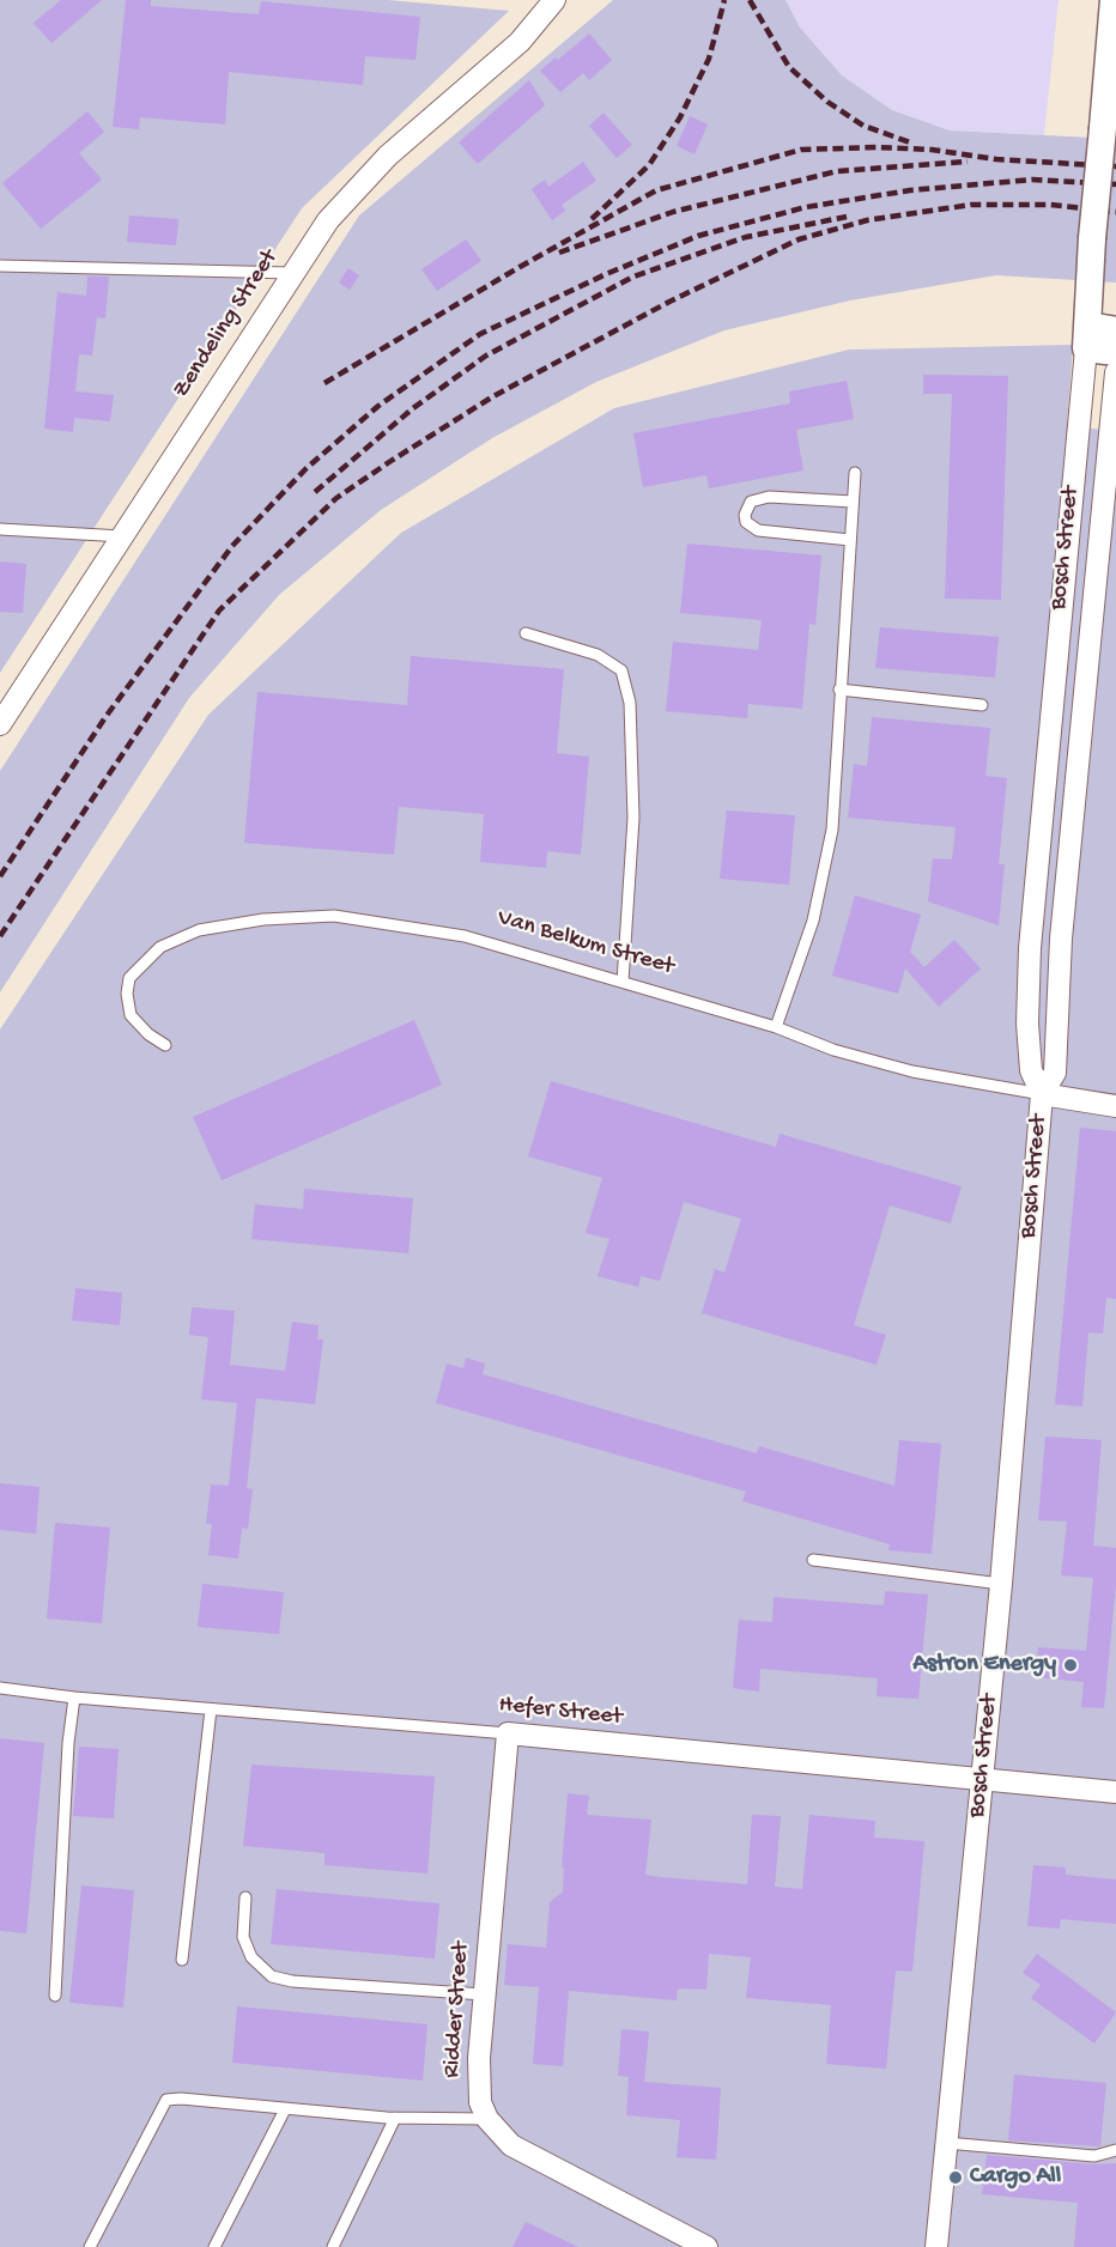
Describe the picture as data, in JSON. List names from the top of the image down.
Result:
{
  "streets": {
    "street": [
      "Zendeling Street",
      "Bosch Street",
      "Van Belkum Street",
      "Hefer Street",
      "Ridder Street"
    ]
  },
  "crossings": [
    ["Bosch Street", "Van Belkum Street"],
    ["Bosch Street", "Hefer Street"],
    ["Hefer Street", "Ridder Street"]
  ],
  "places": ["Astron Energy", "Cargo All"]
}
